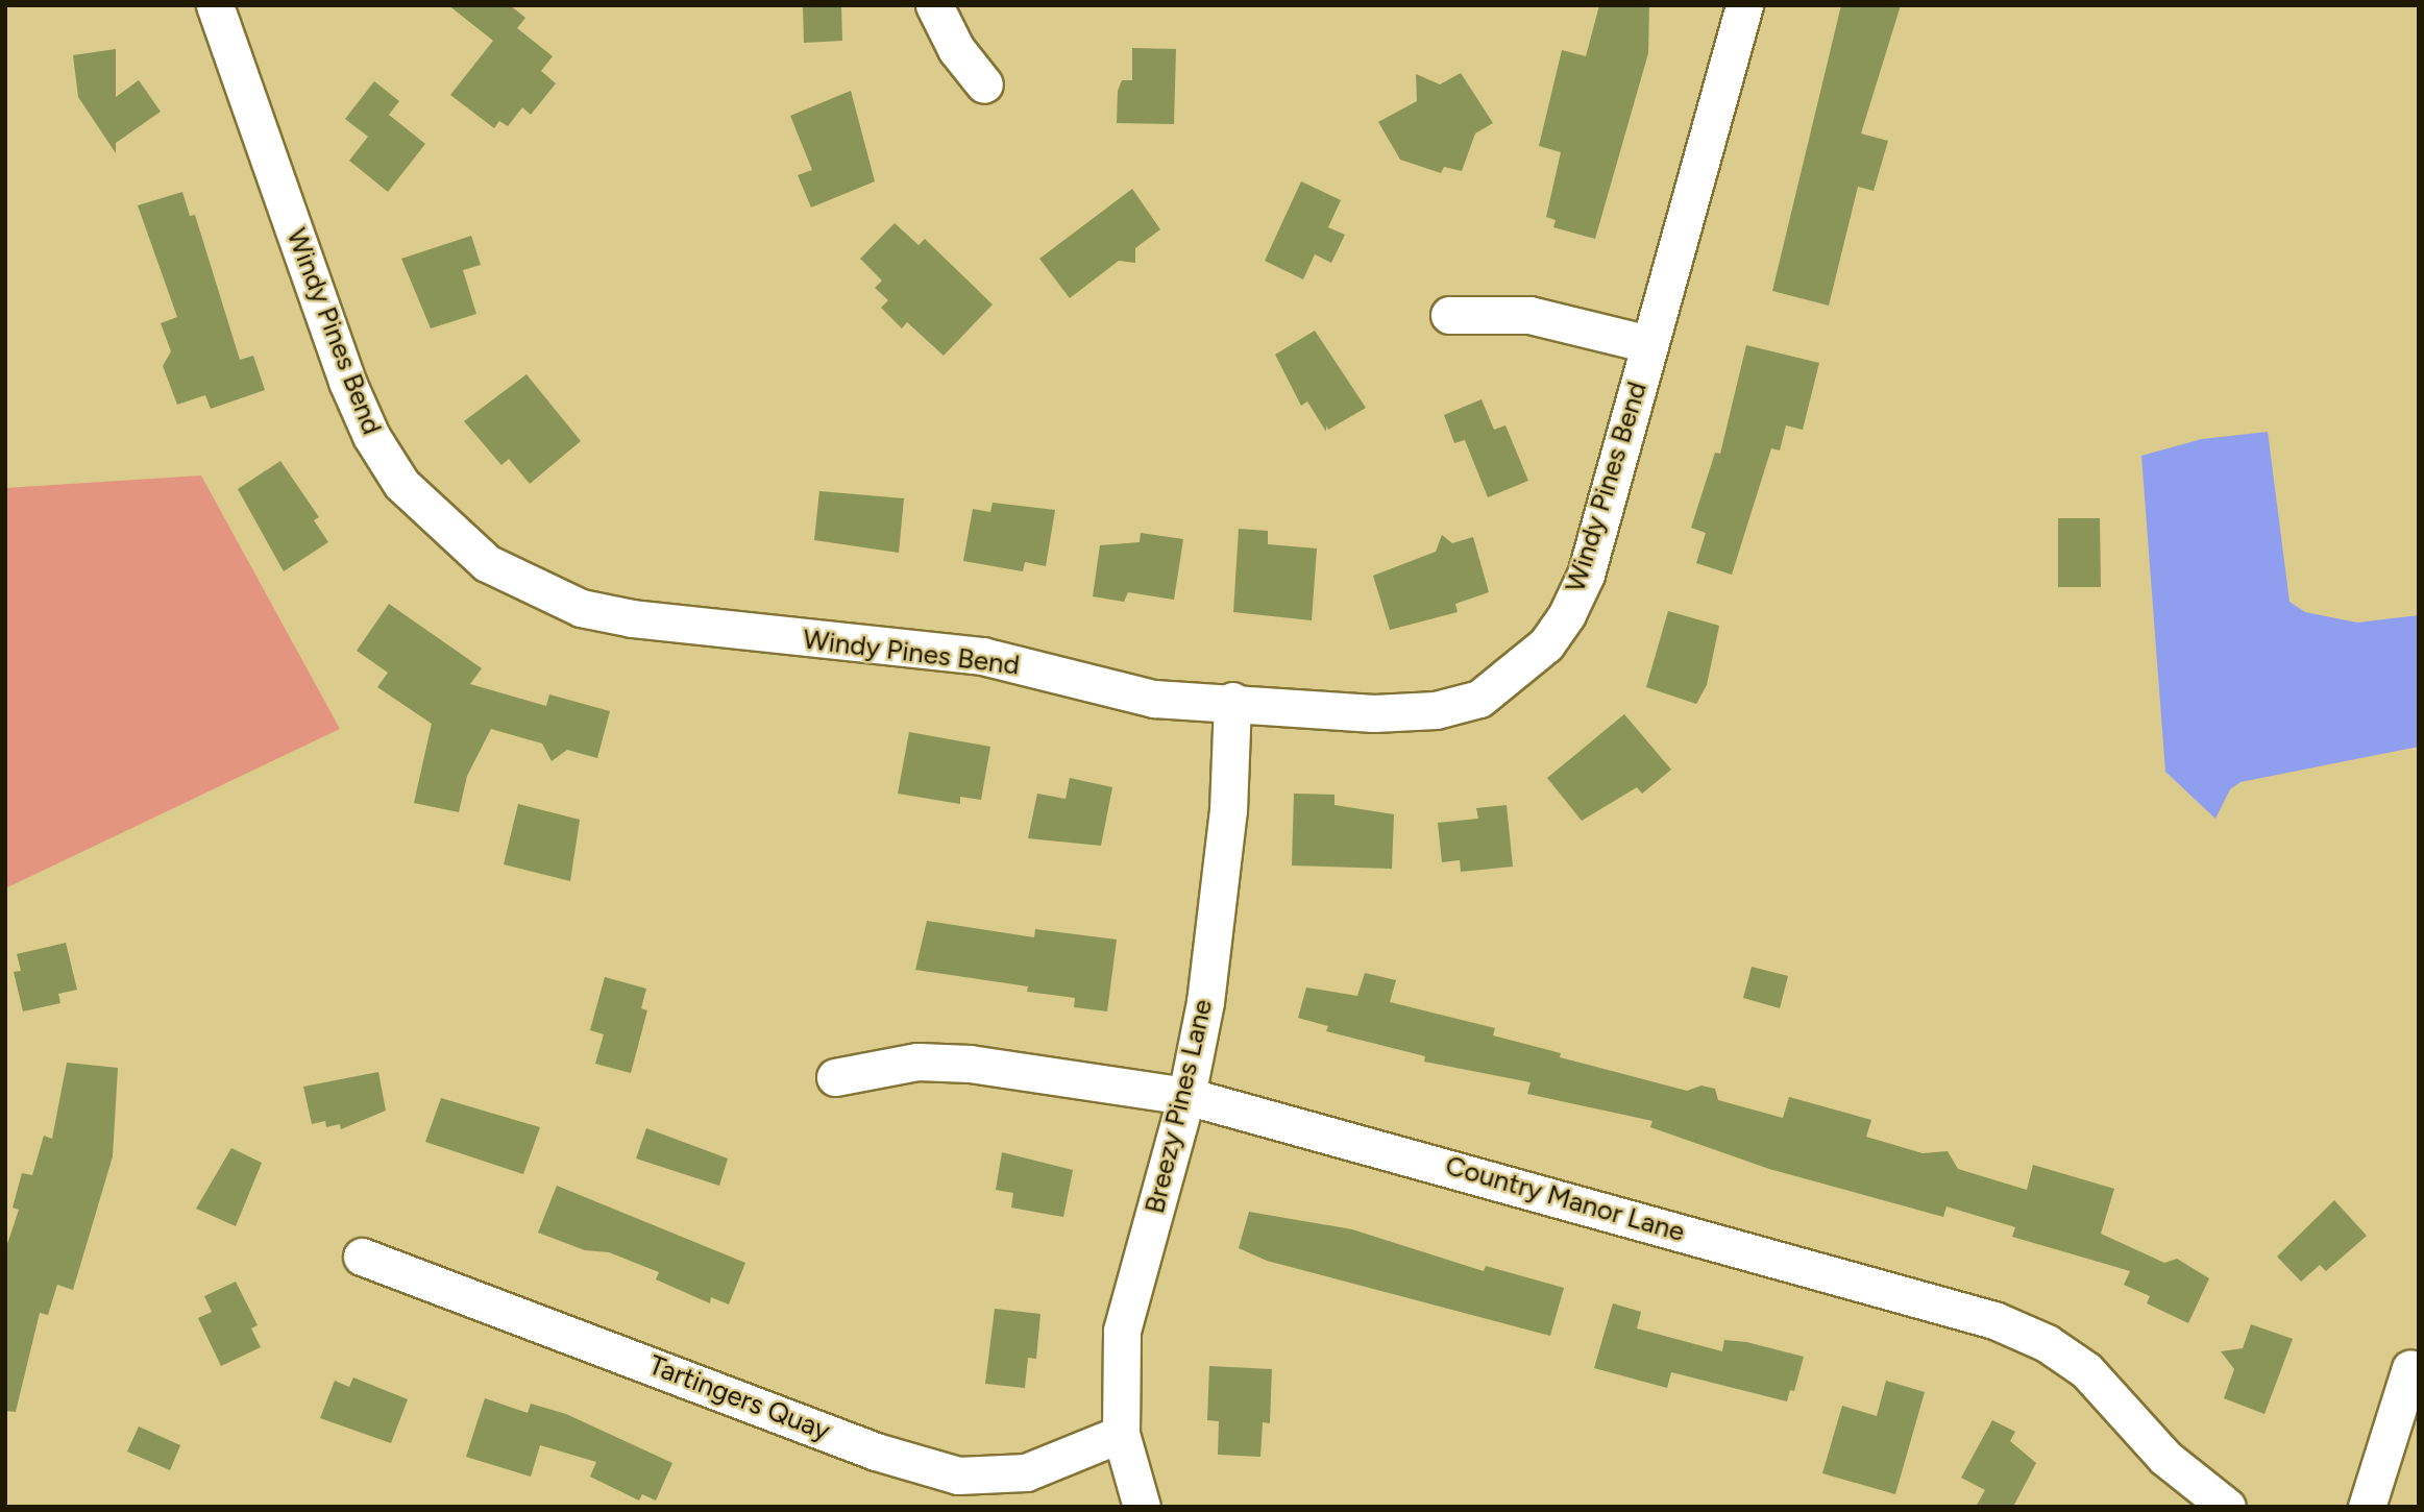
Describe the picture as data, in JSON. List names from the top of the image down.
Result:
{
  "streets": {
    "street": [
      "Windy Pines Bend",
      "Breezy Pines Lane",
      "Country Manor Lane",
      "Tartingers Quay"
    ]
  },
  "crossings": [
    ["Windy Pines Bend", "Breezy Pines Lane"],
    ["Breezy Pines Lane", "Country Manor Lane"],
    ["Breezy Pines Lane", "Tartingers Quay"]
  ]
}
